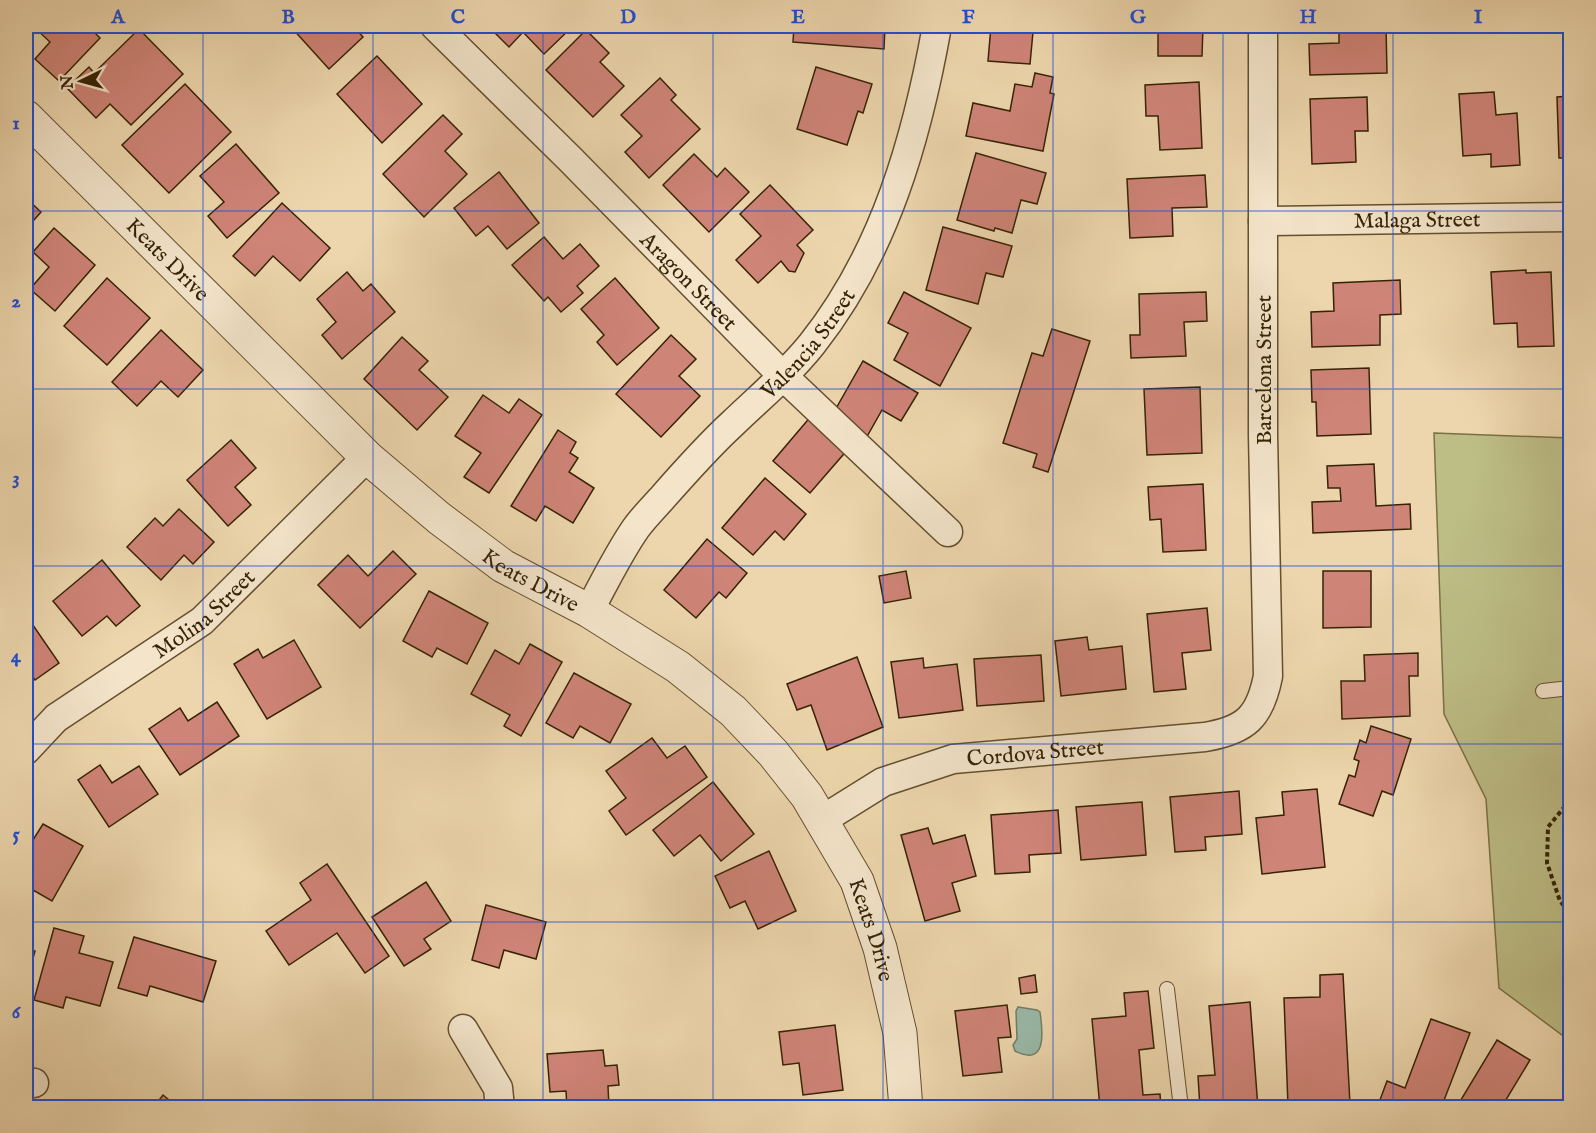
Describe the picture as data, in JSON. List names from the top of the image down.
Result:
{
  "streets": {
    "street": [
      "Malaga Street",
      "Keats Drive",
      "Aragon Street",
      "Valencia Street",
      "Barcelona Street",
      "Molina Street",
      "Cordova Street"
    ]
  },
  "crossings": [
    ["Malaga Street", "Barcelona Street"],
    ["Keats Drive", "Valencia Street"],
    ["Keats Drive", "Molina Street"],
    ["Keats Drive", "Cordova Street"],
    ["Aragon Street", "Valencia Street"],
    ["Barcelona Street", "Cordova Street"]
  ],
  "north": "left",
  "grid": {
    "columns": [
      "A",
      "B",
      "C",
      "D",
      "E",
      "F",
      "G",
      "H",
      "I"
    ],
    "rows": [
      "1",
      "2",
      "3",
      "4",
      "5",
      "6"
    ]
  }
}
